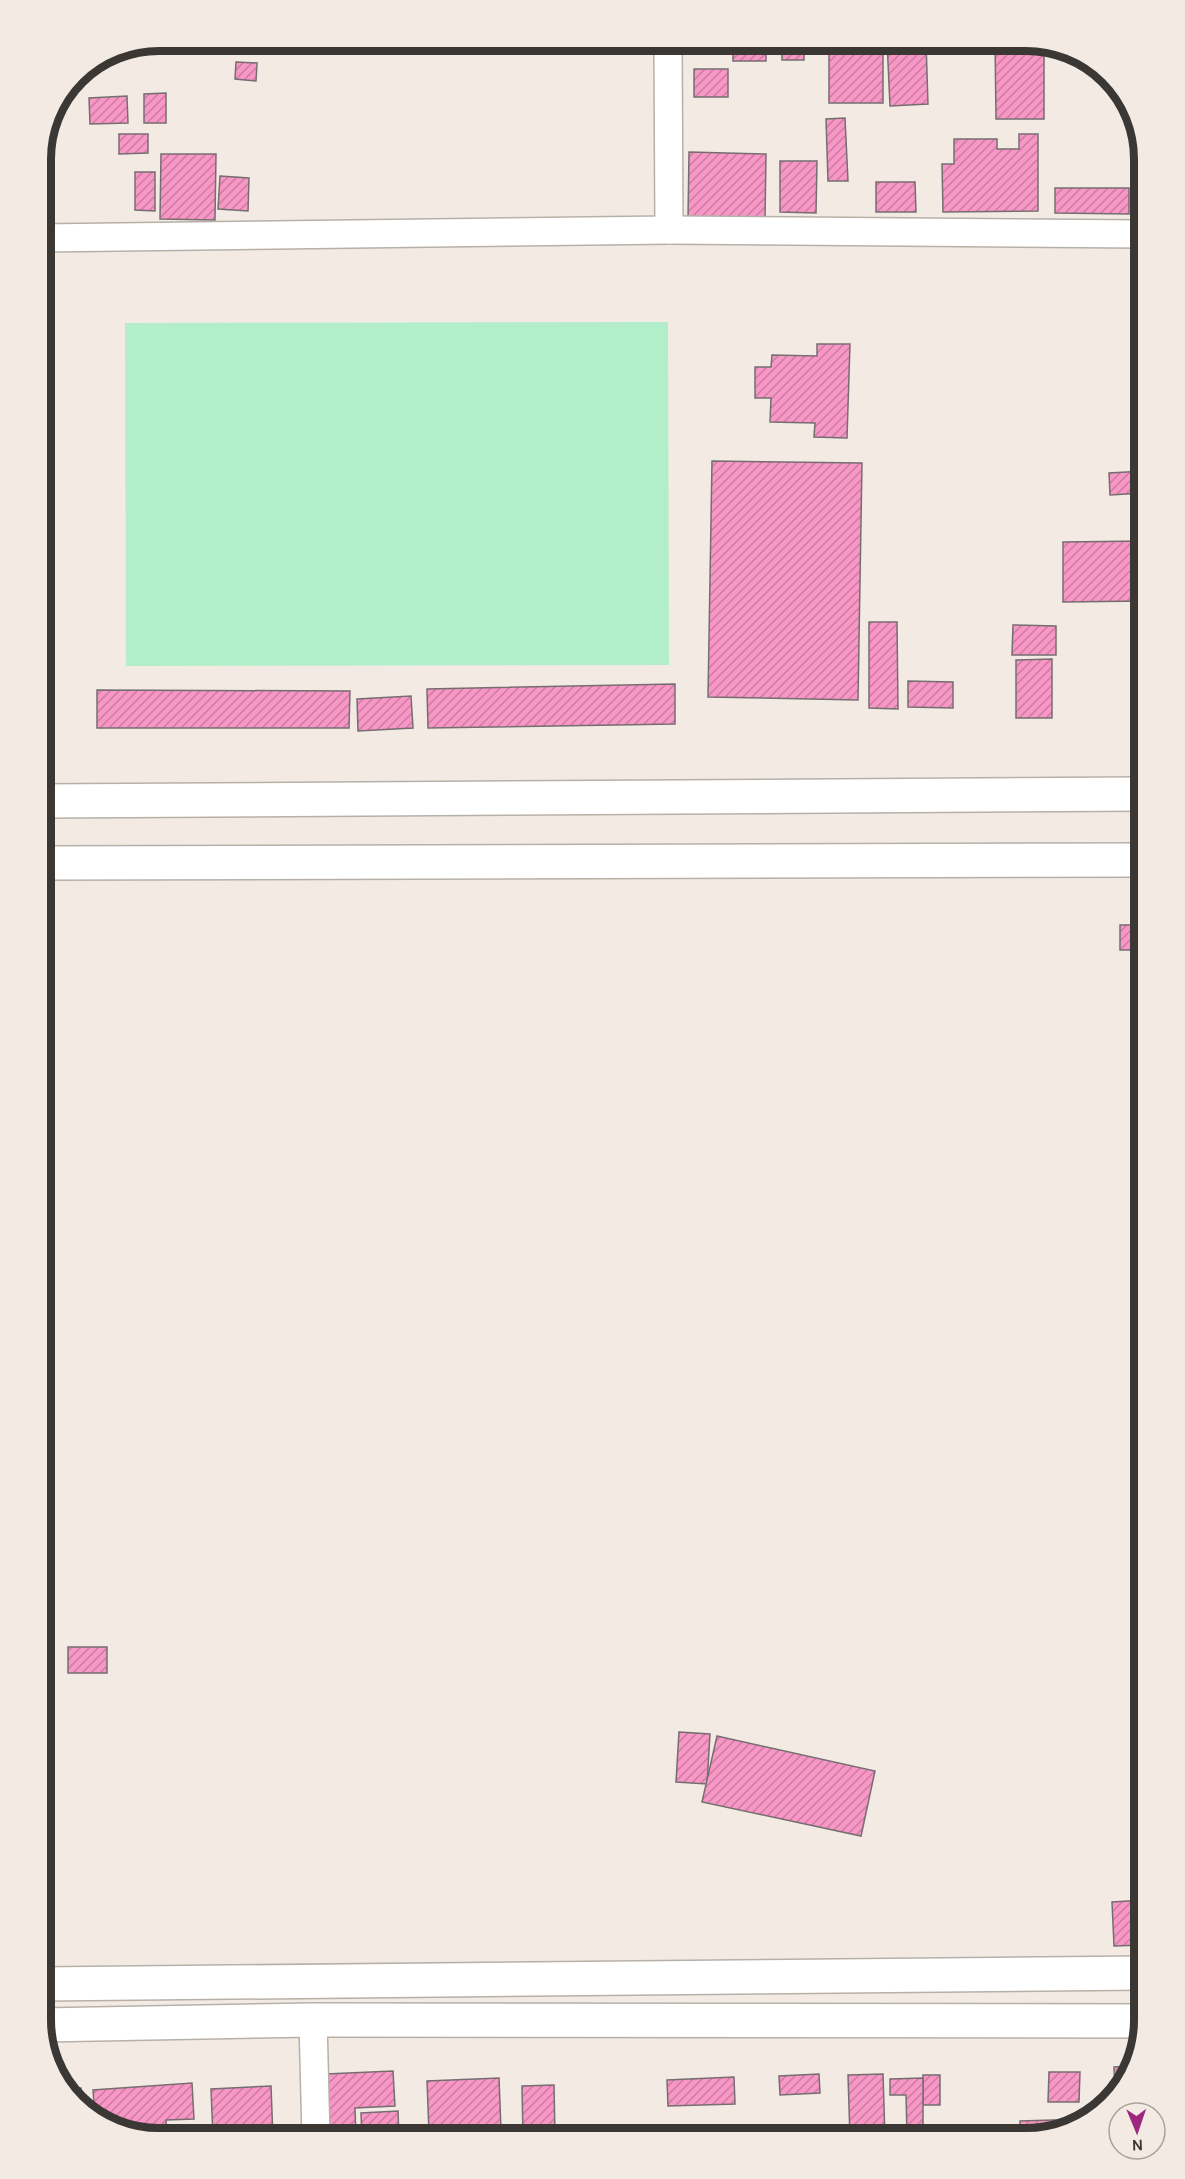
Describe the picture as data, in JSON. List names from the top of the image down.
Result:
{
  "north": "bottom"
}
